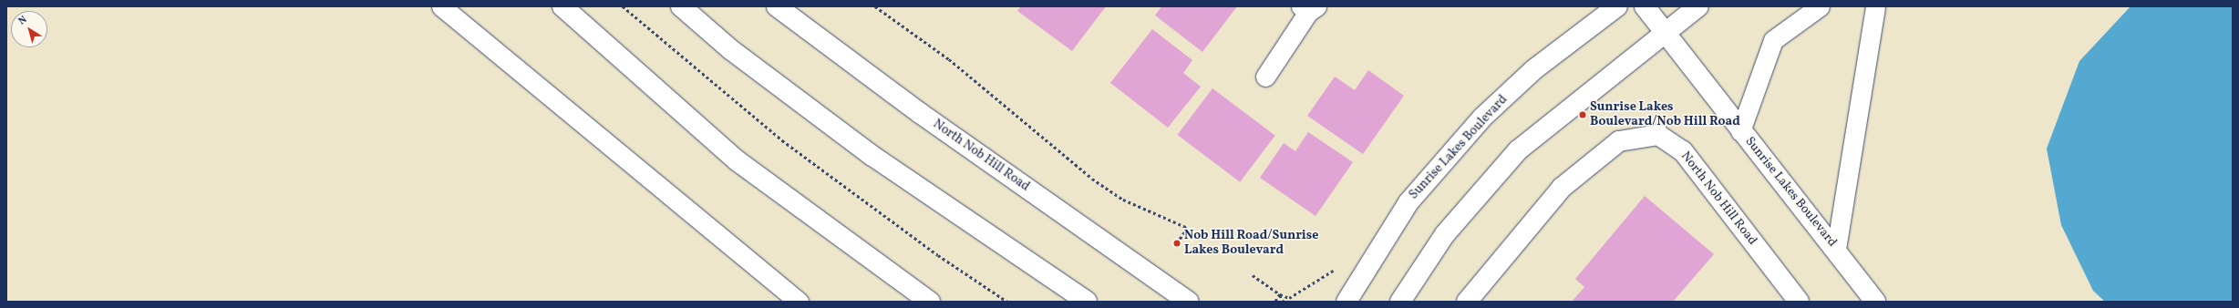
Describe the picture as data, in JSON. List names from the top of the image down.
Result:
{
  "streets": {
    "street": ["Sunrise Lakes Boulevard", "North Nob Hill Road"]
  },
  "places": ["Sunrise Lakes Boulevard/Nob Hill Road", "Nob Hill Road/Sunrise Lakes Boulevard"],
  "north": "top left"
}
